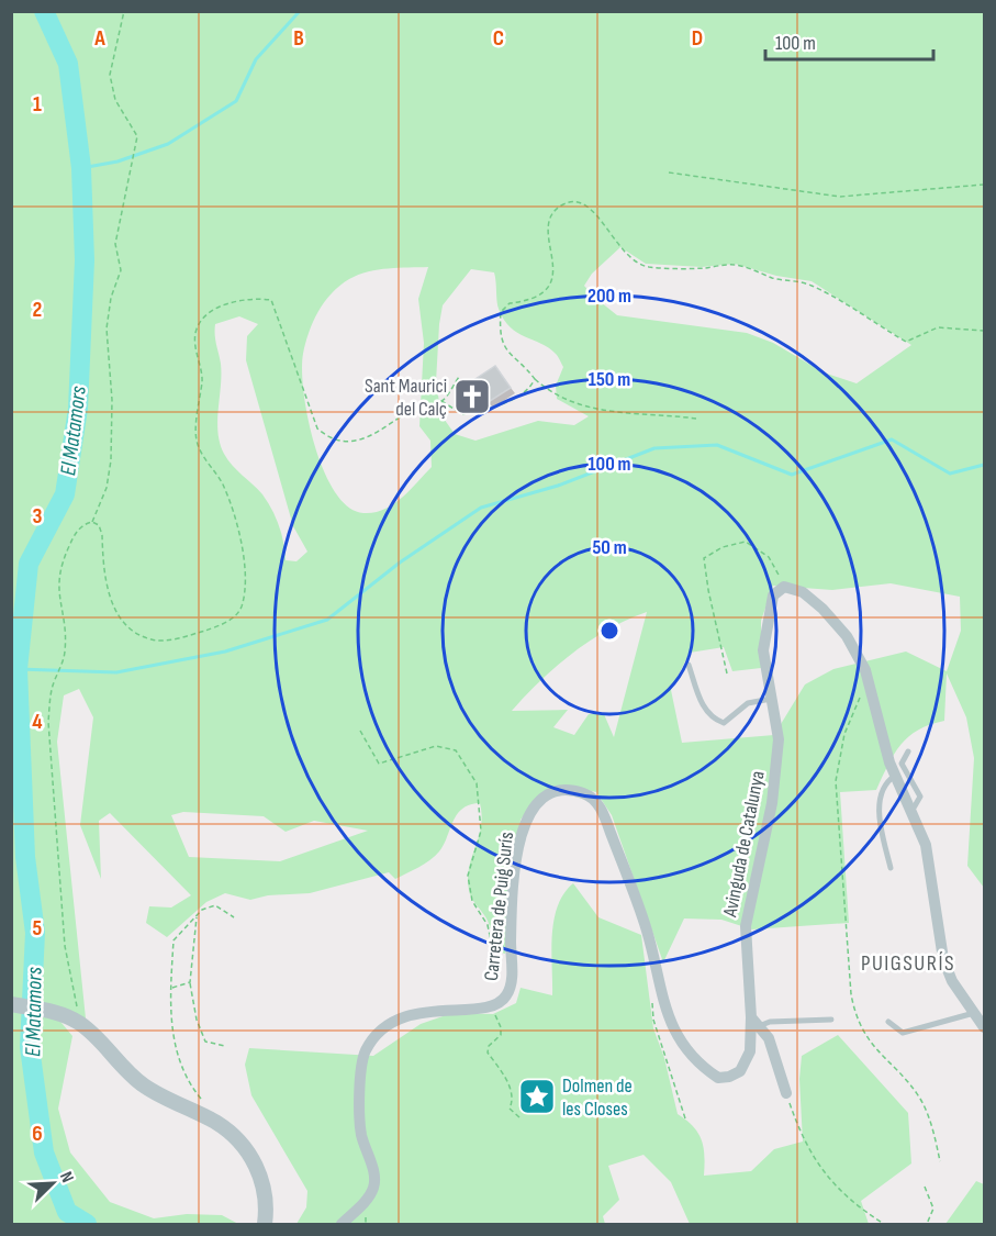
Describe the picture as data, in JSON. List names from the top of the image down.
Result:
{
  "streets": {
    "street": ["Avinguda de Catalunya", "Carretera de Puig Surís"]
  },
  "crossings": [
    ["Avinguda de Catalunya", "Carretera de Puig Surís"]
  ],
  "districts": ["PUIGSURÍS"],
  "water": ["El Matamors"],
  "places": {
    "church": ["Sant Maurici del Calç"],
    "place": ["Dolmen de les Closes"]
  },
  "scale_bar": "100 m",
  "north": "top right",
  "grid": {
    "columns": [
      "A",
      "B",
      "C",
      "D"
    ],
    "rows": [
      "1",
      "2",
      "3",
      "4",
      "5",
      "6"
    ]
  },
  "rings": [
    "200 m",
    "150 m",
    "100 m",
    "50 m"
  ]
}
